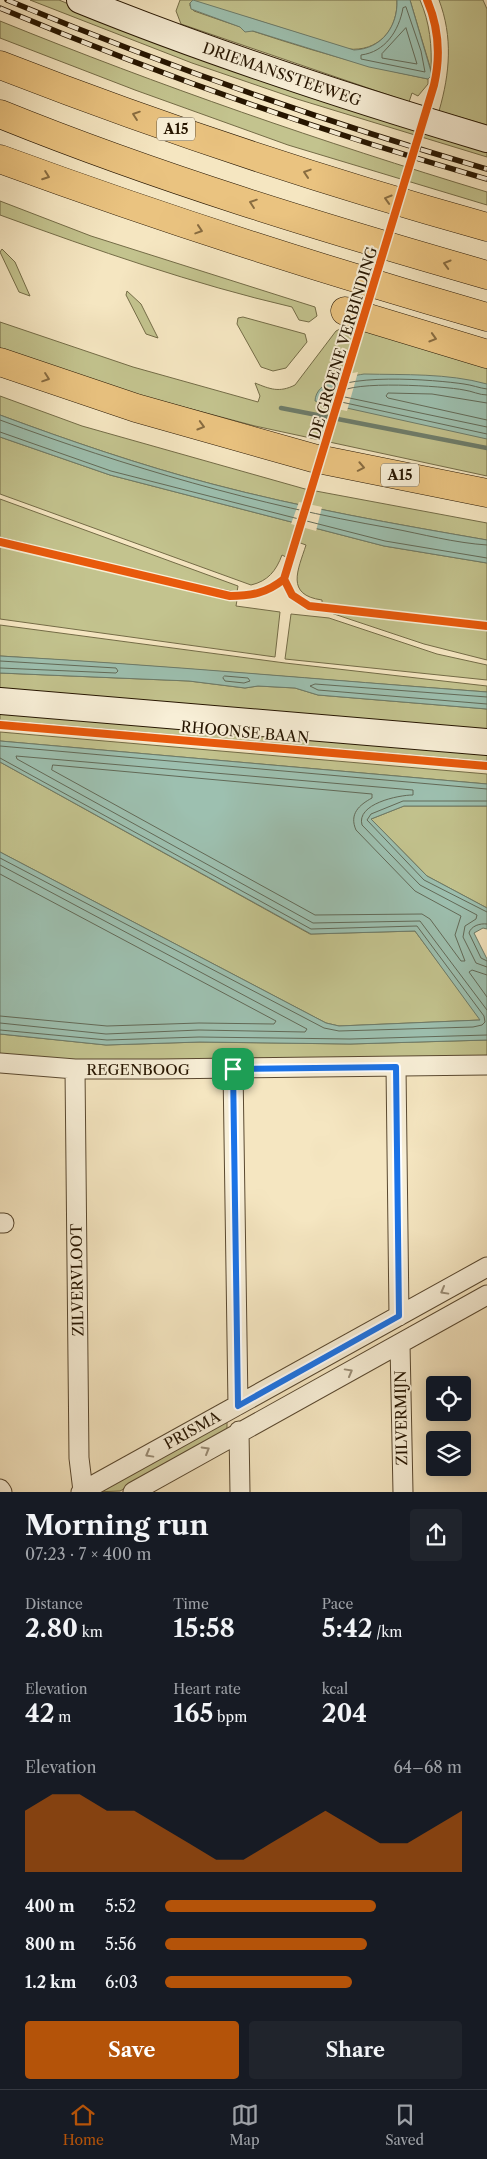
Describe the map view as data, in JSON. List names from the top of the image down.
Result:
{
  "streets": {
    "highway": ["A15"],
    "main road": ["DRIEMANSSTEEWEG", "RHOONSE BAAN"],
    "street": [
      "REGENBOOG",
      "ZILVERVLOOT",
      "ZILVERMIJN",
      "PRISMA"
    ],
    "cycle path": ["DE GROENE VERBINDING"]
  },
  "crossings": [
    ["REGENBOOG", "ZILVERVLOOT"],
    ["ZILVERVLOOT", "PRISMA"],
    ["ZILVERMIJN", "PRISMA"]
  ],
  "page": {
    "heading": ["Morning run", "07:23 · 7 × 400 m"],
    "stats": [
      ["Distance", "2.80 km"],
      ["Time", "15:58"],
      ["Pace", "5:42 /km"],
      ["Elevation", "42 m"],
      ["Heart rate", "165 bpm"],
      ["kcal", "204"]
    ],
    "chart": ["Elevation", "64–68 m"],
    "list": [
      {
        "name": "400 m",
        "note": "5:52"
      },
      {
        "name": "800 m",
        "note": "5:56"
      },
      {
        "name": "1.2 km",
        "note": "6:03"
      }
    ],
    "buttons": ["Save", "Share"],
    "tabs": ["Home", "Map", "Saved"]
  }
}
